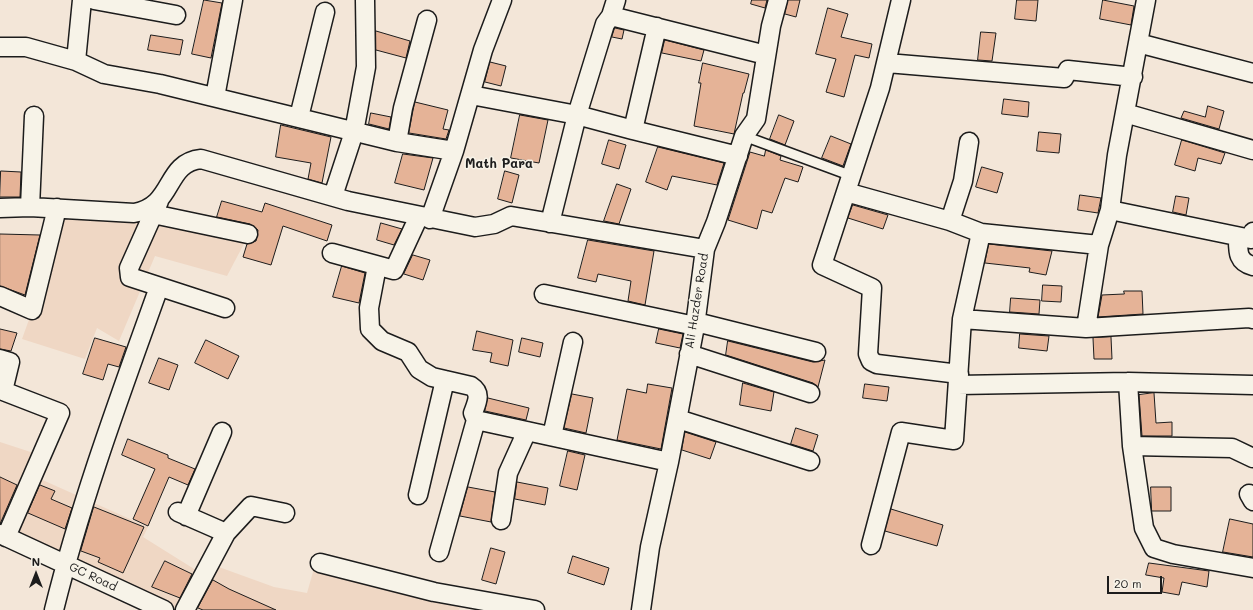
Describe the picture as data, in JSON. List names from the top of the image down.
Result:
{
  "streets": {
    "street": ["Ali Hazder Road", "GC Road"]
  },
  "districts": ["Math Para"],
  "scale_bar": "20 m",
  "north": "top"
}
